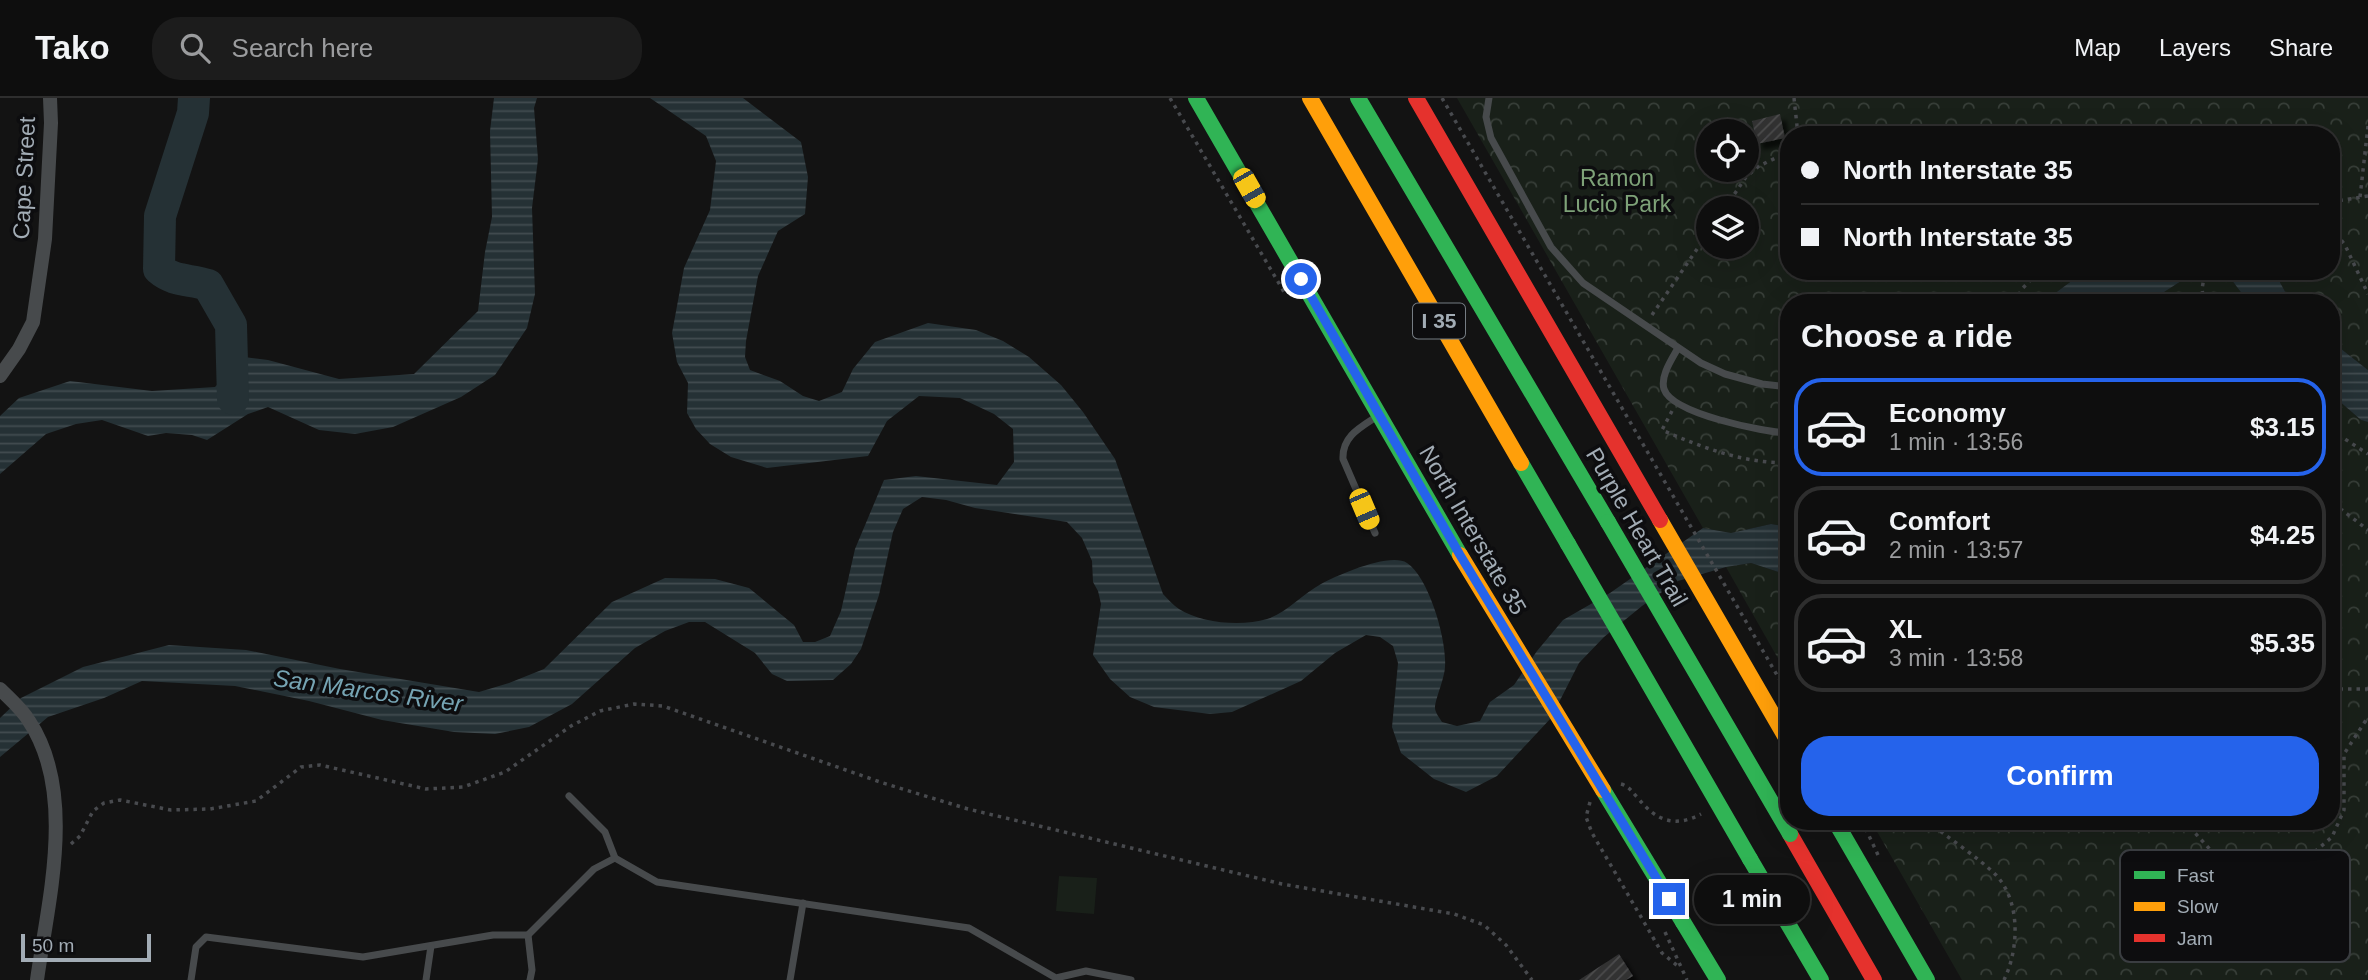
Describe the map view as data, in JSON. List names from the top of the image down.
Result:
{
  "streets": {
    "main road": ["I 35", "Purple Heart Trail", "North Interstate 35"],
    "street": ["Cape Street"]
  },
  "water": ["San Marcos River"],
  "parks": ["Ramon Lucio Park"],
  "legend": ["Fast", "Slow", "Jam"],
  "scale_bar": "50 m",
  "page": {
    "header": "Tako",
    "search": "Search here",
    "nav": ["Map", "Layers", "Share"],
    "banner": ["North Interstate 35", "North Interstate 35"],
    "heading": "Choose a ride",
    "list": [
      {
        "name": "Economy",
        "note": "1 min · 13:56",
        "value": "$3.15"
      },
      {
        "name": "Comfort",
        "note": "2 min · 13:57",
        "value": "$4.25"
      },
      {
        "name": "XL",
        "note": "3 min · 13:58",
        "value": "$5.35"
      }
    ],
    "buttons": "Confirm",
    "bubble": "1 min",
    "scale": "50 m"
  }
}
